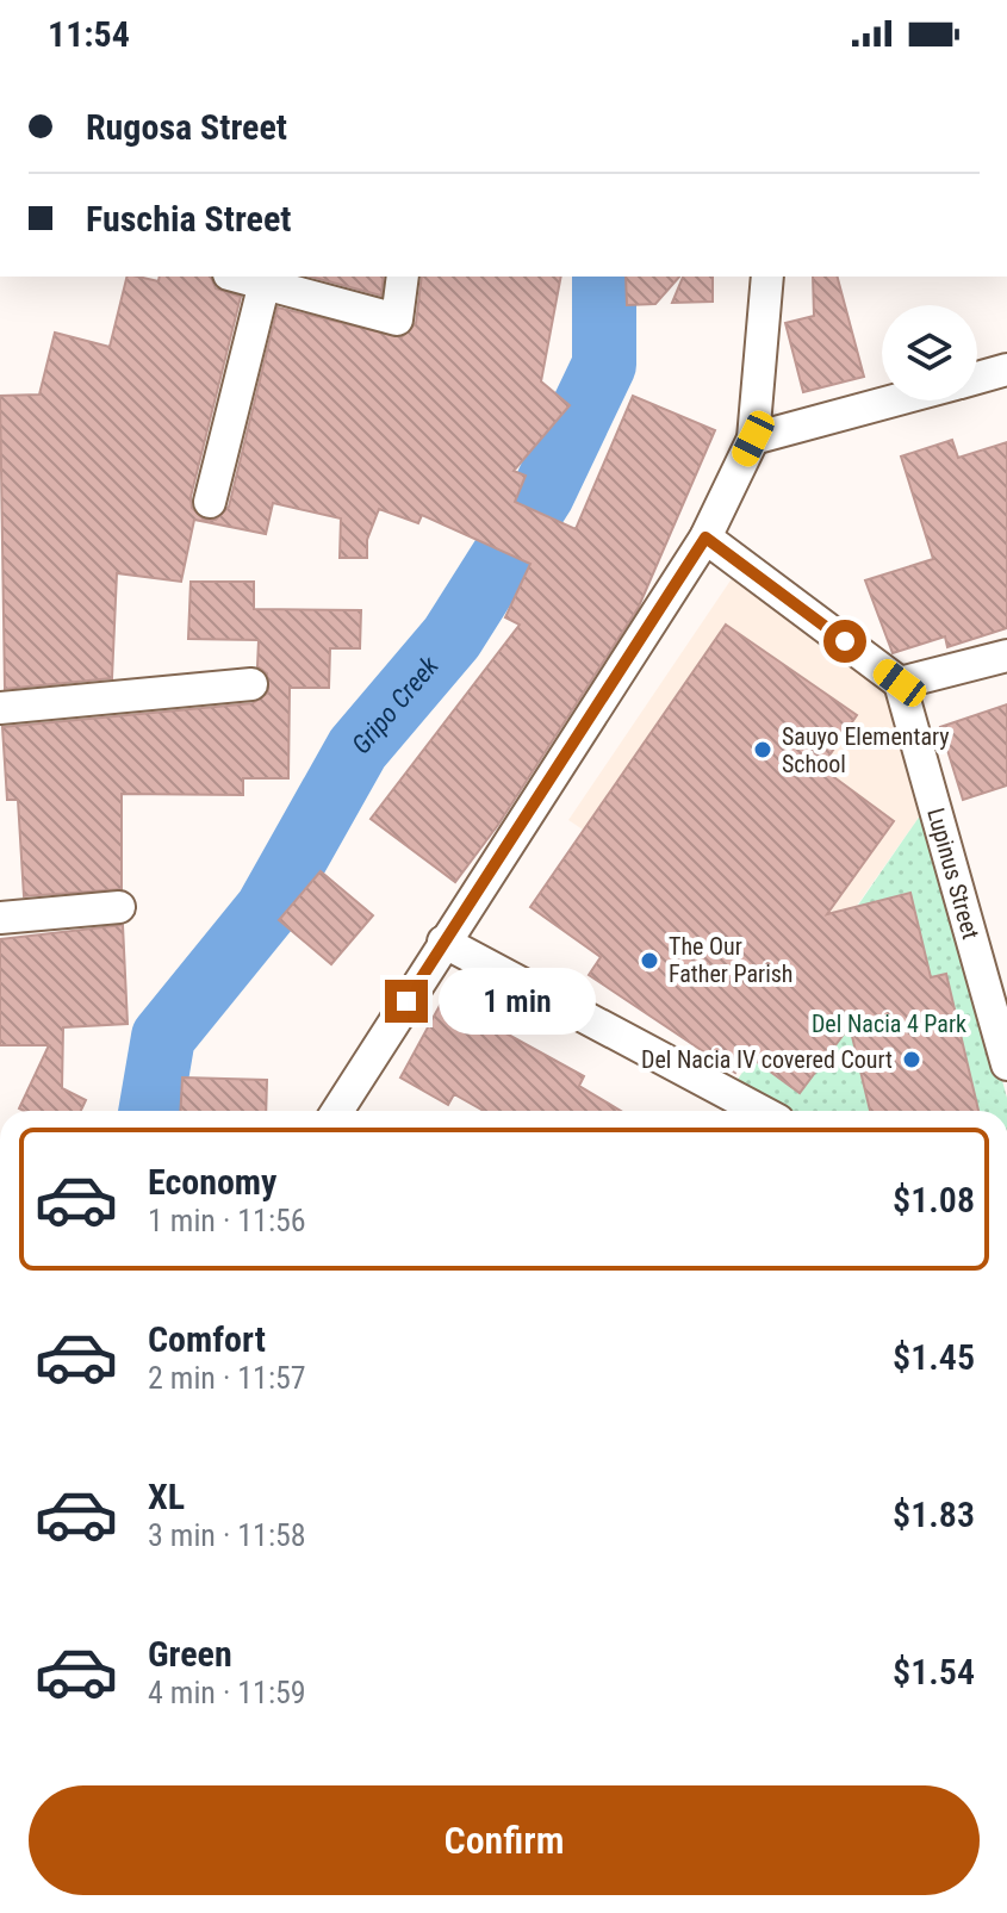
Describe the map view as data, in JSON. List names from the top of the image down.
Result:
{
  "streets": {
    "street": ["Lupinus Street"]
  },
  "water": ["Gripo Creek"],
  "parks": ["Del Nacia 4 Park"],
  "places": ["Sauyo Elementary School", "The Our Father Parish", "Del Nacia IV covered Court"],
  "page": {
    "status": "11:54",
    "banner": ["Rugosa Street", "Fuschia Street"],
    "bubble": "1 min",
    "list": [
      {
        "name": "Economy",
        "note": "1 min · 11:56",
        "value": "$1.08"
      },
      {
        "name": "Comfort",
        "note": "2 min · 11:57",
        "value": "$1.45"
      },
      {
        "name": "XL",
        "note": "3 min · 11:58",
        "value": "$1.83"
      },
      {
        "name": "Green",
        "note": "4 min · 11:59",
        "value": "$1.54"
      }
    ],
    "buttons": "Confirm"
  }
}
